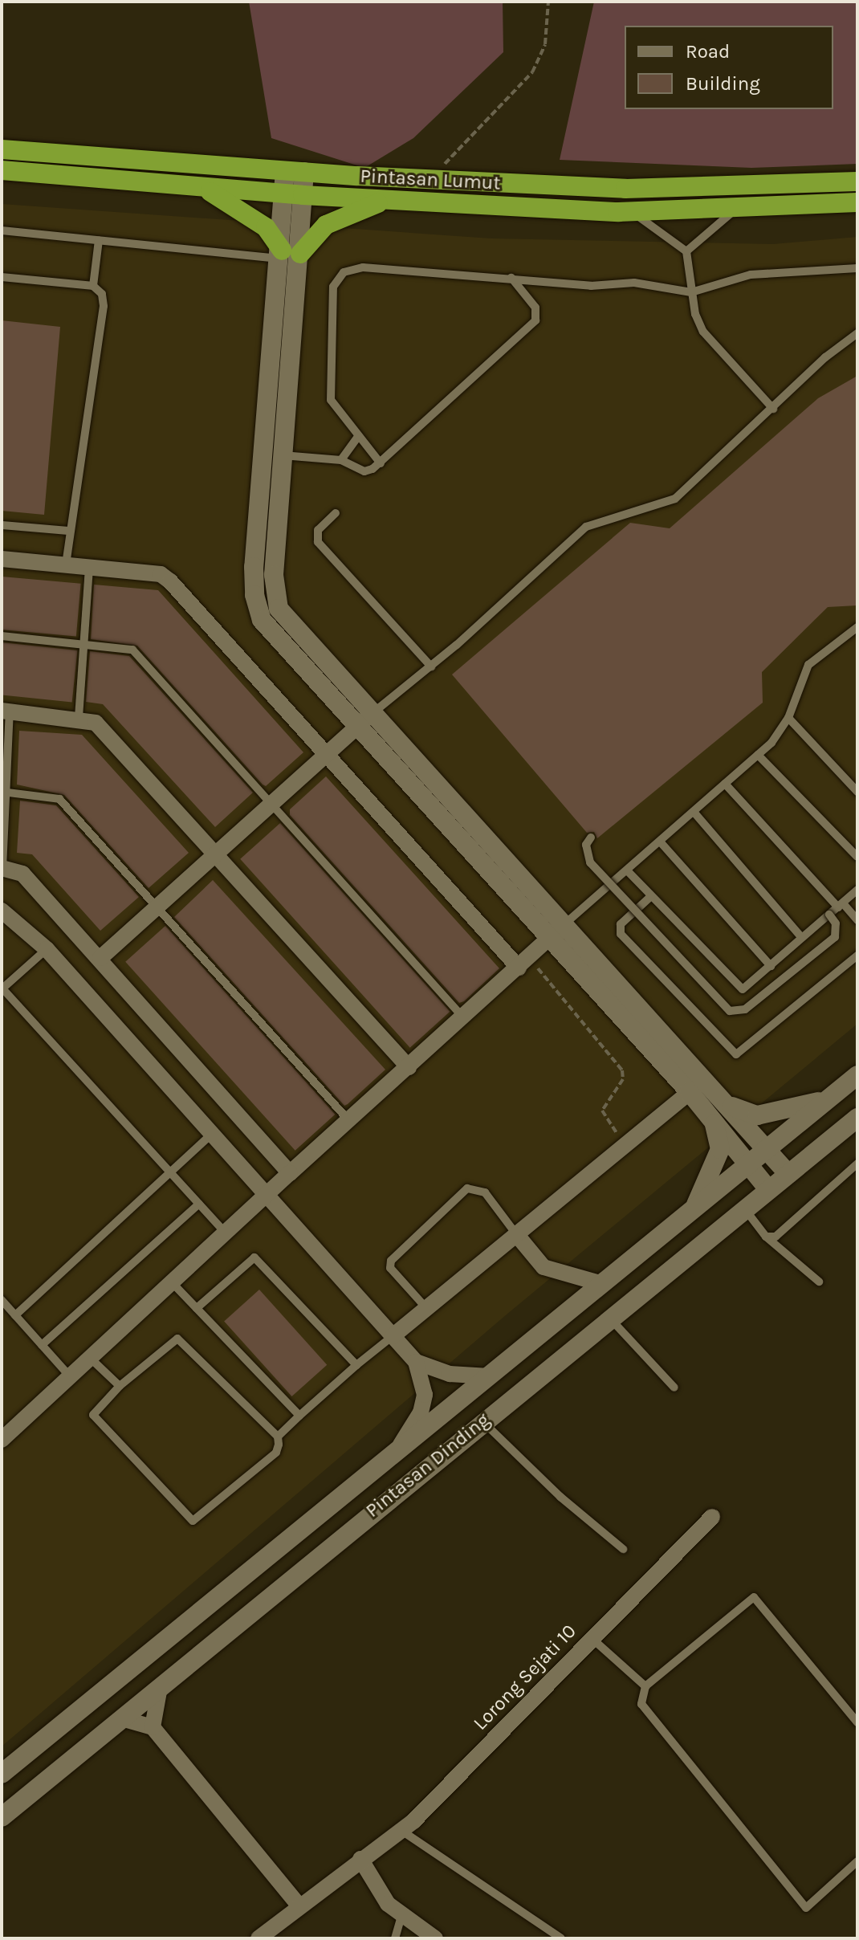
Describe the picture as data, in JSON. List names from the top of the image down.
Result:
{
  "streets": {
    "highway": ["Pintasan Lumut"],
    "main road": ["Pintasan Dinding"],
    "street": ["Lorong Sejati 10"]
  },
  "legend": ["Road", "Building"]
}
